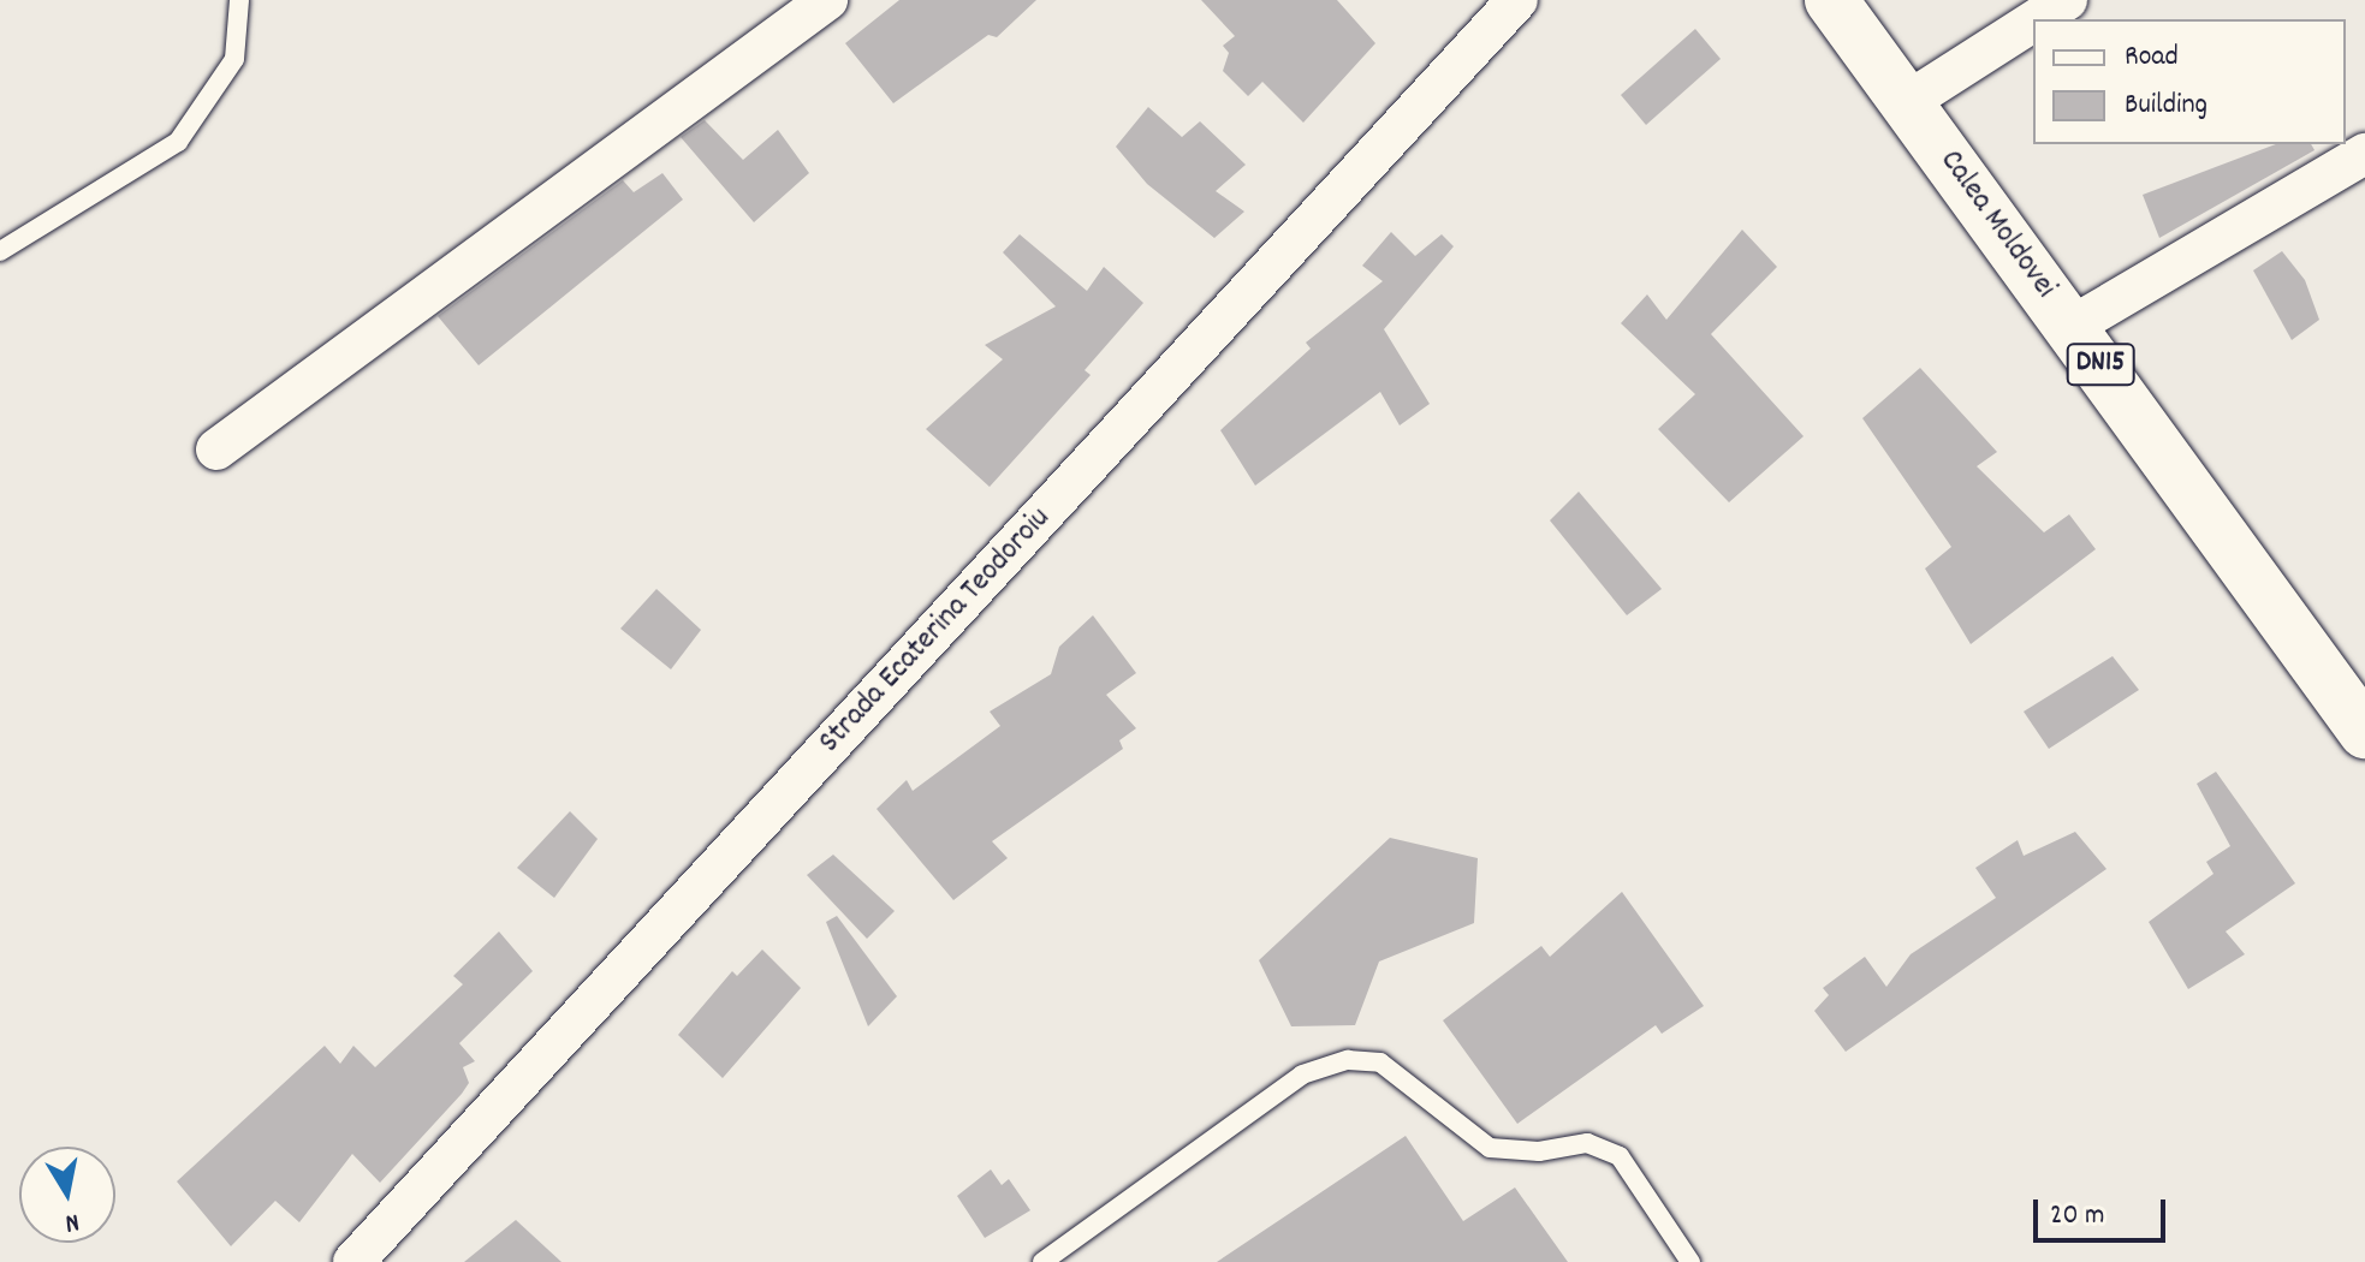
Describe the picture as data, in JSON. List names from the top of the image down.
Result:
{
  "streets": {
    "main road": ["Calea Moldovei", "DN15"],
    "street": ["Strada Ecaterina Teodoroiu"]
  },
  "legend": ["Road", "Building"],
  "scale_bar": "20 m",
  "north": "bottom"
}
